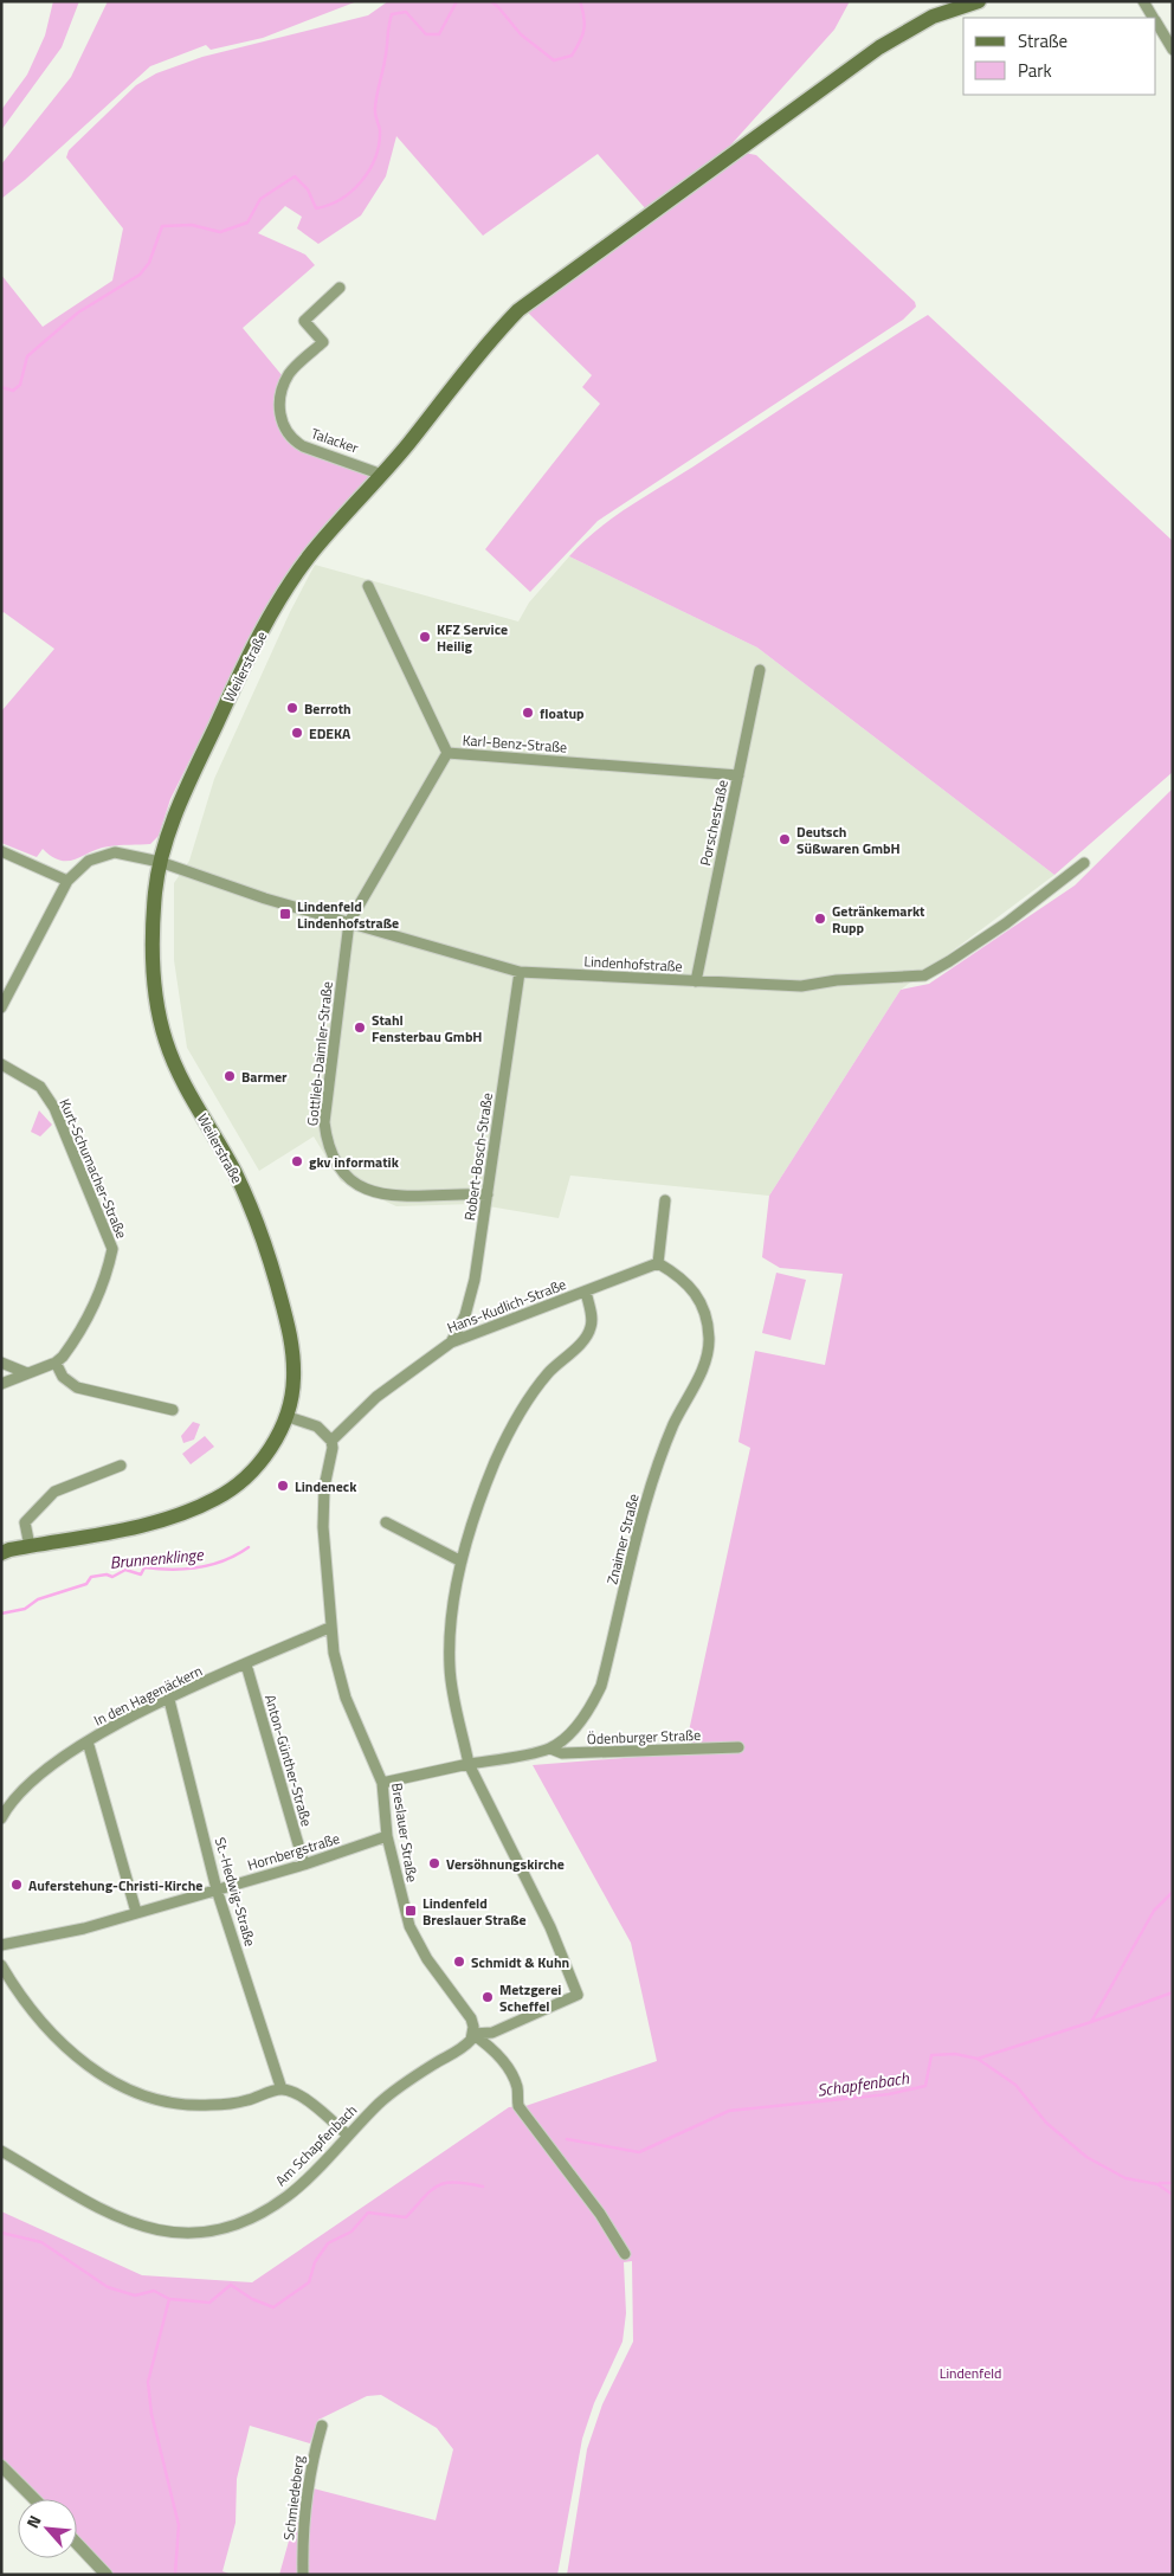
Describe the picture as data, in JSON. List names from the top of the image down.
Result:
{
  "streets": {
    "main road": ["Weilerstraße"],
    "street": [
      "Talacker",
      "Karl-Benz-Straße",
      "Porschestraße",
      "Lindenhofstraße",
      "Gottlieb-Daimler-Straße",
      "Robert-Bosch-Straße",
      "Kurt-Schumacher-Straße",
      "Hans-Kudlich-Straße",
      "Znaimer Straße",
      "In den Hagenäckern",
      "Ödenburger Straße",
      "Anton-Günther-Straße",
      "Breslauer Straße",
      "Hornbergstraße",
      "St.-Hedwig-Straße",
      "Am Schapfenbach",
      "Schmiedeberg"
    ]
  },
  "crossings": [
    ["Talacker", "Weilerstraße"],
    ["Weilerstraße", "Lindenhofstraße"],
    ["Karl-Benz-Straße", "Porschestraße"],
    ["Karl-Benz-Straße", "Lindenhofstraße"],
    ["Karl-Benz-Straße", "Gottlieb-Daimler-Straße"],
    ["Porschestraße", "Lindenhofstraße"],
    ["Lindenhofstraße", "Gottlieb-Daimler-Straße"],
    ["Lindenhofstraße", "Robert-Bosch-Straße"],
    ["Gottlieb-Daimler-Straße", "Robert-Bosch-Straße"],
    ["Robert-Bosch-Straße", "Hans-Kudlich-Straße"],
    ["Hans-Kudlich-Straße", "Znaimer Straße"],
    ["Hans-Kudlich-Straße", "Breslauer Straße"],
    ["Hans-Kudlich-Straße", "Am Schapfenbach"],
    ["Znaimer Straße", "Ödenburger Straße"],
    ["In den Hagenäckern", "Anton-Günther-Straße"],
    ["In den Hagenäckern", "Breslauer Straße"],
    ["In den Hagenäckern", "St.-Hedwig-Straße"],
    ["Anton-Günther-Straße", "Hornbergstraße"],
    ["Breslauer Straße", "Hornbergstraße"],
    ["Breslauer Straße", "Am Schapfenbach"],
    ["Hornbergstraße", "St.-Hedwig-Straße"]
  ],
  "water": ["Brunnenklinge", "Schapfenbach"],
  "parks": ["Lindenfeld"],
  "places": {
    "other": [
      "KFZ Service Heilig",
      "Berroth",
      "floatup",
      "EDEKA",
      "Deutsch Süßwaren GmbH",
      "Getränkemarkt Rupp",
      "Stahl Fensterbau GmbH",
      "Barmer",
      "gkv informatik",
      "Lindeneck",
      "Versöhnungskirche",
      "Auferstehung-Christi-Kirche",
      "Schmidt & Kuhn",
      "Metzgerei Scheffel"
    ],
    "transit": ["Lindenfeld Lindenhofstraße", "Lindenfeld Breslauer Straße"]
  },
  "legend": ["Straße", "Park"],
  "north": "top left"
}
